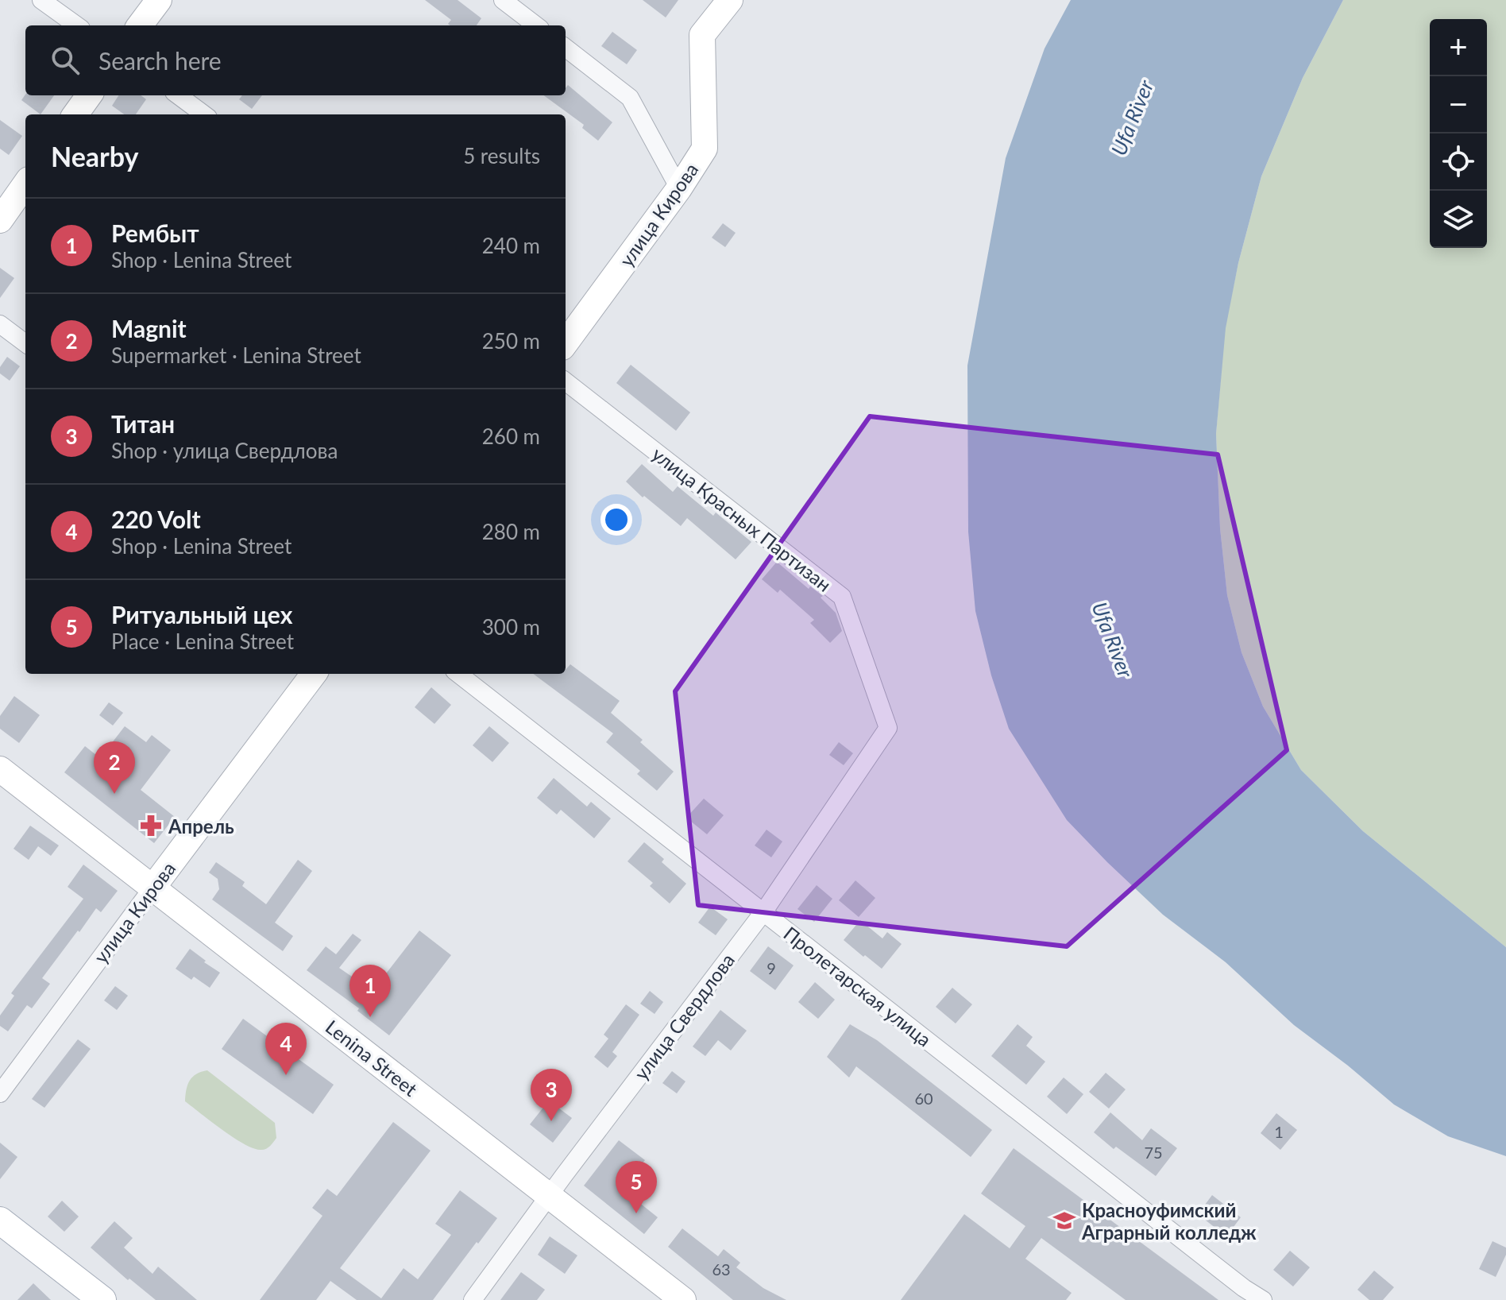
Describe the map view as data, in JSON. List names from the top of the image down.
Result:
{
  "streets": {
    "main road": ["улица Кирова", "Lenina Street"],
    "street": ["улица Красных Партизан", "Пролетарская улица", "улица Свердлова"]
  },
  "crossings": [
    ["улица Кирова", "Lenina Street"],
    ["улица Красных Партизан", "улица Свердлова"],
    ["Пролетарская улица", "улица Свердлова"],
    ["улица Свердлова", "Lenina Street"]
  ],
  "water": ["Ufa River"],
  "places": {
    "pharmacy": ["Апрель"],
    "school or university": ["Красноуфимский Аграрный колледж"]
  },
  "house_numbers": [
    "9",
    "60",
    "1",
    "75",
    "63"
  ],
  "page": {
    "map_buttons": ["+", "−"],
    "search": "Search here",
    "heading": ["Nearby", "5 results"],
    "list": [
      {
        "mark": "1",
        "name": "Рембыт",
        "note": "Shop · Lenina Street",
        "value": "240 m"
      },
      {
        "mark": "2",
        "name": "Magnit",
        "note": "Supermarket · Lenina Street",
        "value": "250 m"
      },
      {
        "mark": "3",
        "name": "Титан",
        "note": "Shop · улица Свердлова",
        "value": "260 m"
      },
      {
        "mark": "4",
        "name": "220 Volt",
        "note": "Shop · Lenina Street",
        "value": "280 m"
      },
      {
        "mark": "5",
        "name": "Ритуальный цех",
        "note": "Place · Lenina Street",
        "value": "300 m"
      }
    ],
    "pins": [
      "2",
      "1",
      "4",
      "3",
      "5"
    ]
  }
}
